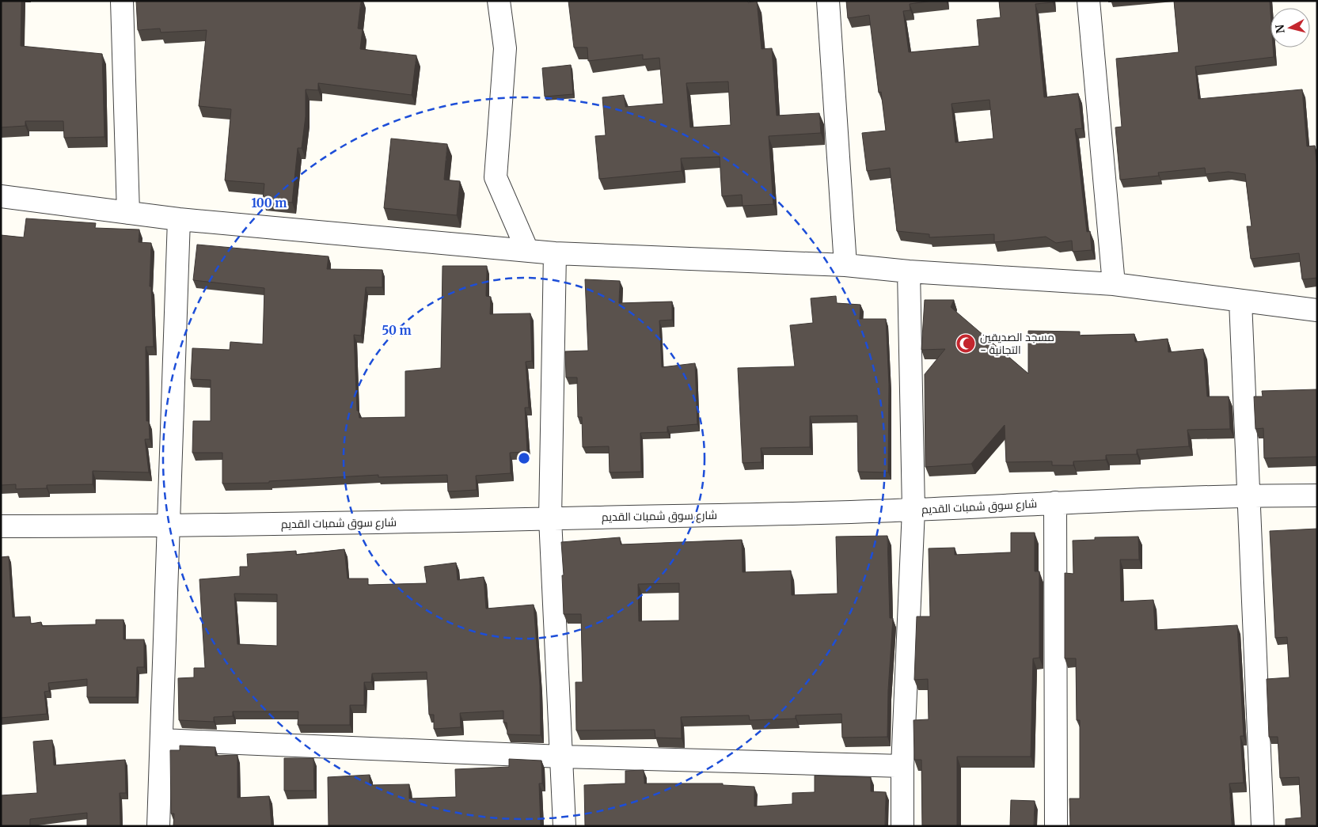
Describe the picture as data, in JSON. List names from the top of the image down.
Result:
{
  "streets": {
    "street": ["شارع سوق شمبات القديم"]
  },
  "places": {
    "mosque": ["مسجد الصديقين - التجانية"]
  },
  "north": "left",
  "rings": ["100 m", "50 m"]
}
